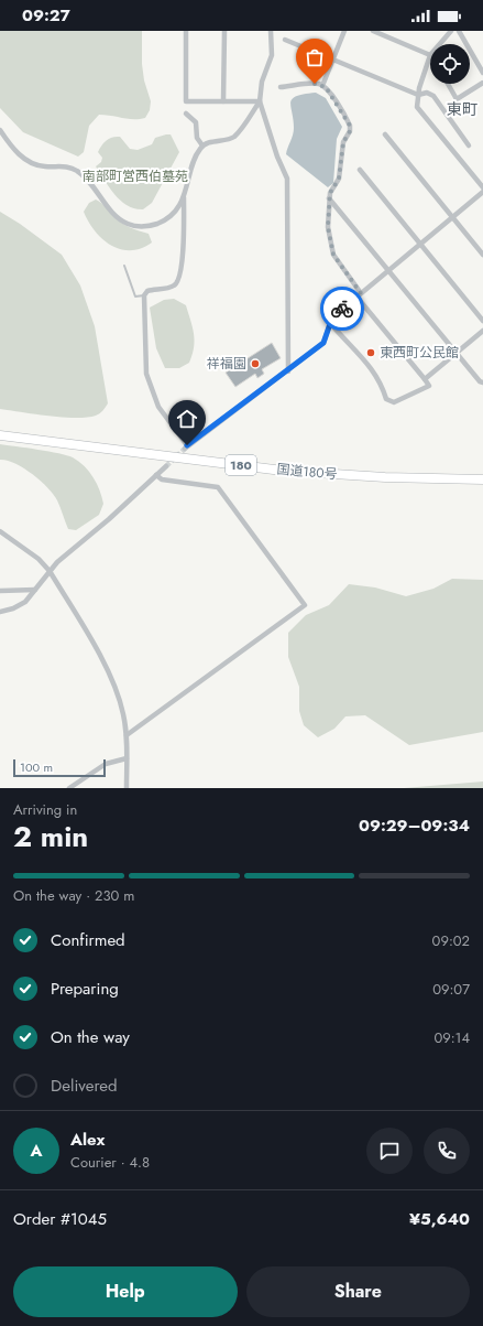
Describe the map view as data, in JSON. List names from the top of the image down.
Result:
{
  "streets": {
    "highway": ["180", "国道180号"]
  },
  "districts": ["東町"],
  "parks": ["南部町営西伯墓苑"],
  "places": ["東西町公民館", "祥福園"],
  "scale_bar": "100 m",
  "page": {
    "status": "09:27",
    "scale": "100 m",
    "heading": ["2 min", "Arriving in", "09:29–09:34"],
    "panel": [
      "Alex",
      "Courier · 4.8",
      "Order #1045",
      "¥5,640"
    ],
    "bar": "On the way · 230 m",
    "list": [
      ["Confirmed", "09:02"],
      ["Preparing", "09:07"],
      ["On the way", "09:14"],
      "Delivered"
    ],
    "round": "A",
    "buttons": ["Help", "Share"]
  }
}
